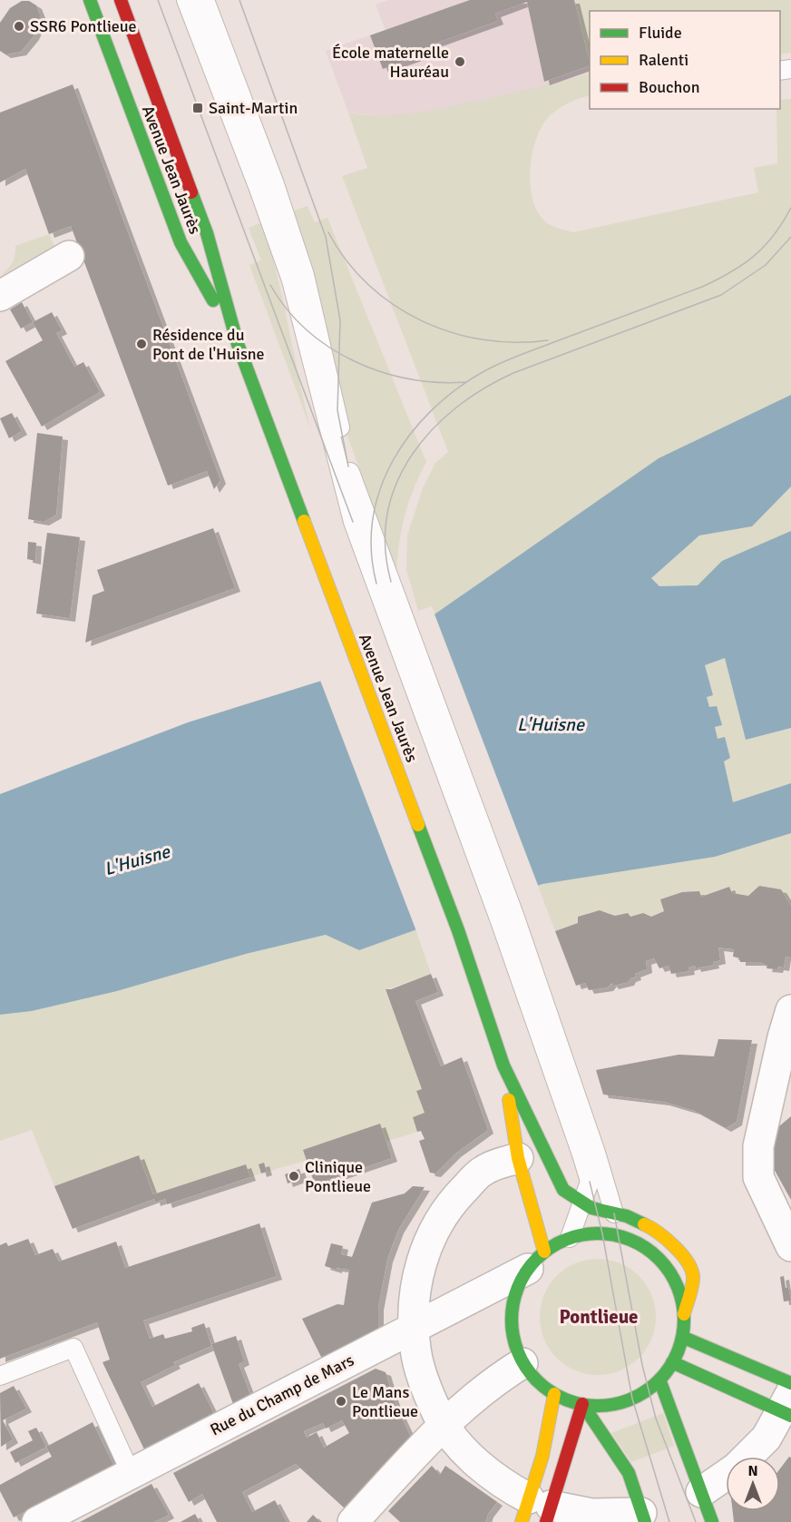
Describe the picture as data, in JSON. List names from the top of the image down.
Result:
{
  "streets": {
    "main road": ["Avenue Jean Jaurès"],
    "street": ["Rue du Champ de Mars"]
  },
  "crossings": [
    ["Avenue Jean Jaurès", "Rue du Champ de Mars"]
  ],
  "districts": ["Pontlieue"],
  "water": ["L'Huisne"],
  "places": {
    "other": [
      "SSR6 Pontlieue",
      "École maternelle Hauréau",
      "Résidence du Pont de l'Huisne",
      "Clinique Pontlieue",
      "Le Mans Pontlieue"
    ],
    "transit": ["Saint-Martin"]
  },
  "legend": ["Fluide", "Ralenti", "Bouchon"],
  "north": "top"
}
